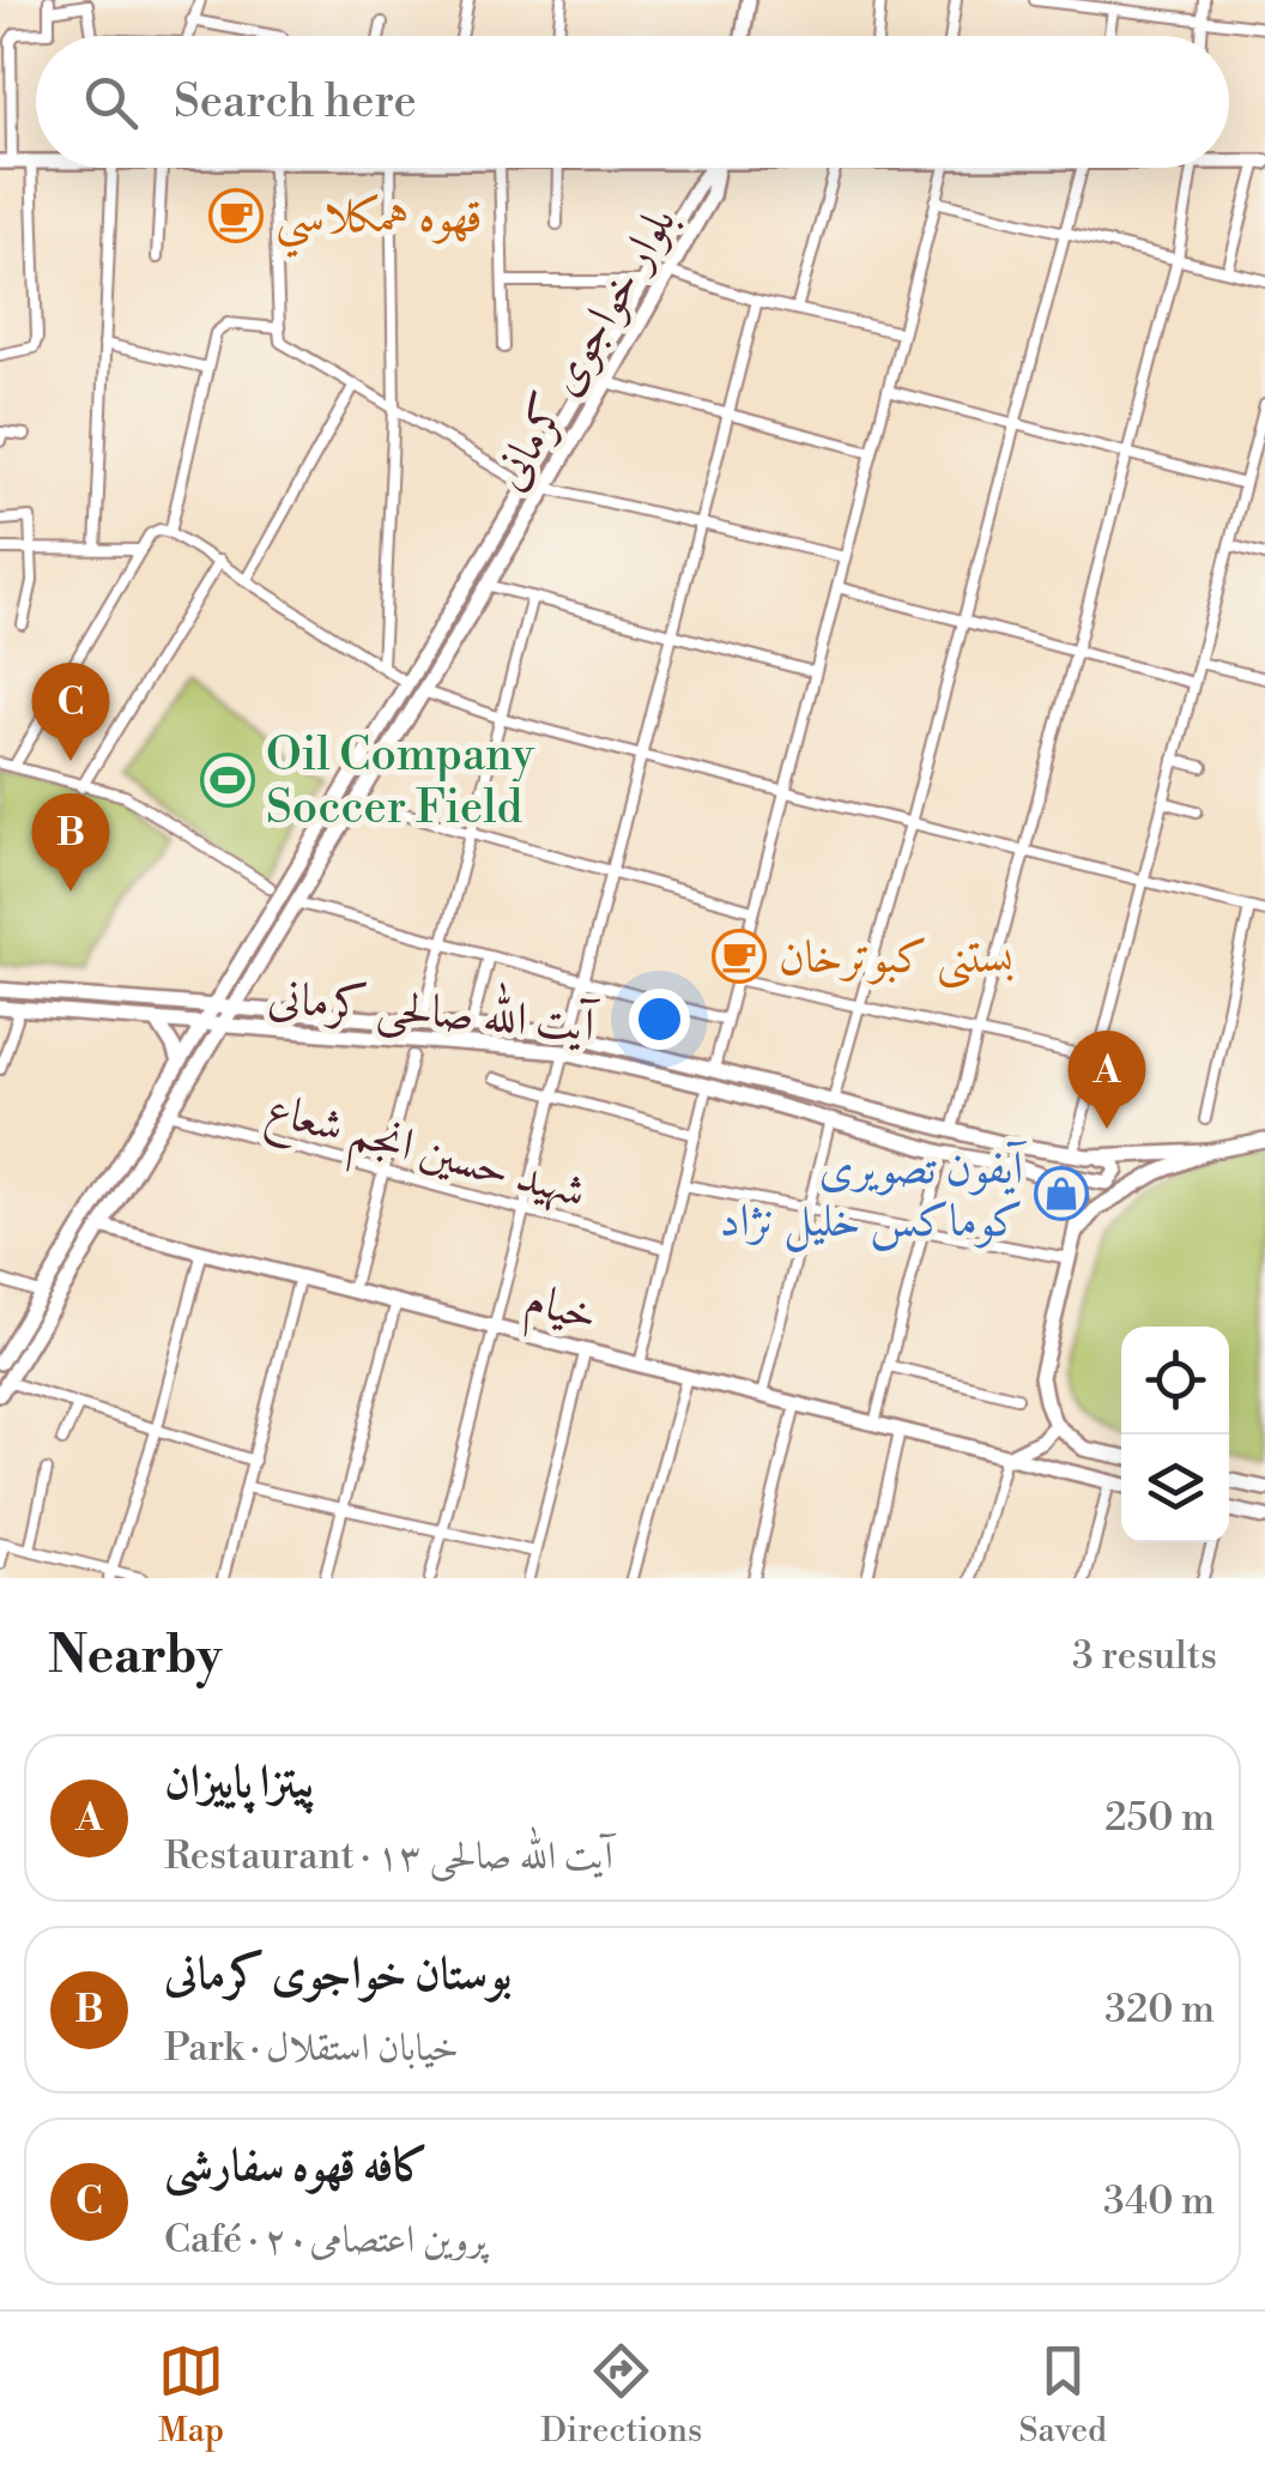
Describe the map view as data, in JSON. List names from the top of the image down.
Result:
{
  "streets": {
    "main road": ["بلوار خواجوی کرمانی", "آیت الله صالحی کرمانی", "خیام"],
    "street": ["شهید حسین انجم شعاع"]
  },
  "crossings": [
    ["بلوار خواجوی کرمانی", "آیت الله صالحی کرمانی"],
    ["بلوار خواجوی کرمانی", "شهید حسین انجم شعاع"],
    ["بلوار خواجوی کرمانی", "خیام"]
  ],
  "places": {
    "cafe": ["قهوه همكلاسي", "بستنی کبوترخان"],
    "sports": ["Oil Company Soccer Field"],
    "shop": ["آیفون تصویری کوماکس خلیل نژاد"]
  },
  "page": {
    "search": "Search here",
    "pins": ["C", "B", "A"],
    "heading": ["Nearby", "3 results"],
    "list": [
      {
        "mark": "A",
        "name": "پیتزا پاییزان",
        "note": "Restaurant · آیت الله صالحی ۱۳",
        "value": "250 m"
      },
      {
        "mark": "B",
        "name": "بوستان خواجوی کرمانی",
        "note": "Park · خیابان استقلال",
        "value": "320 m"
      },
      {
        "mark": "C",
        "name": "کافه قهوه سفارشی",
        "note": "Café · پروین اعتصامی۲۰",
        "value": "340 m"
      }
    ],
    "nav": ["Map", "Directions", "Saved"]
  }
}
